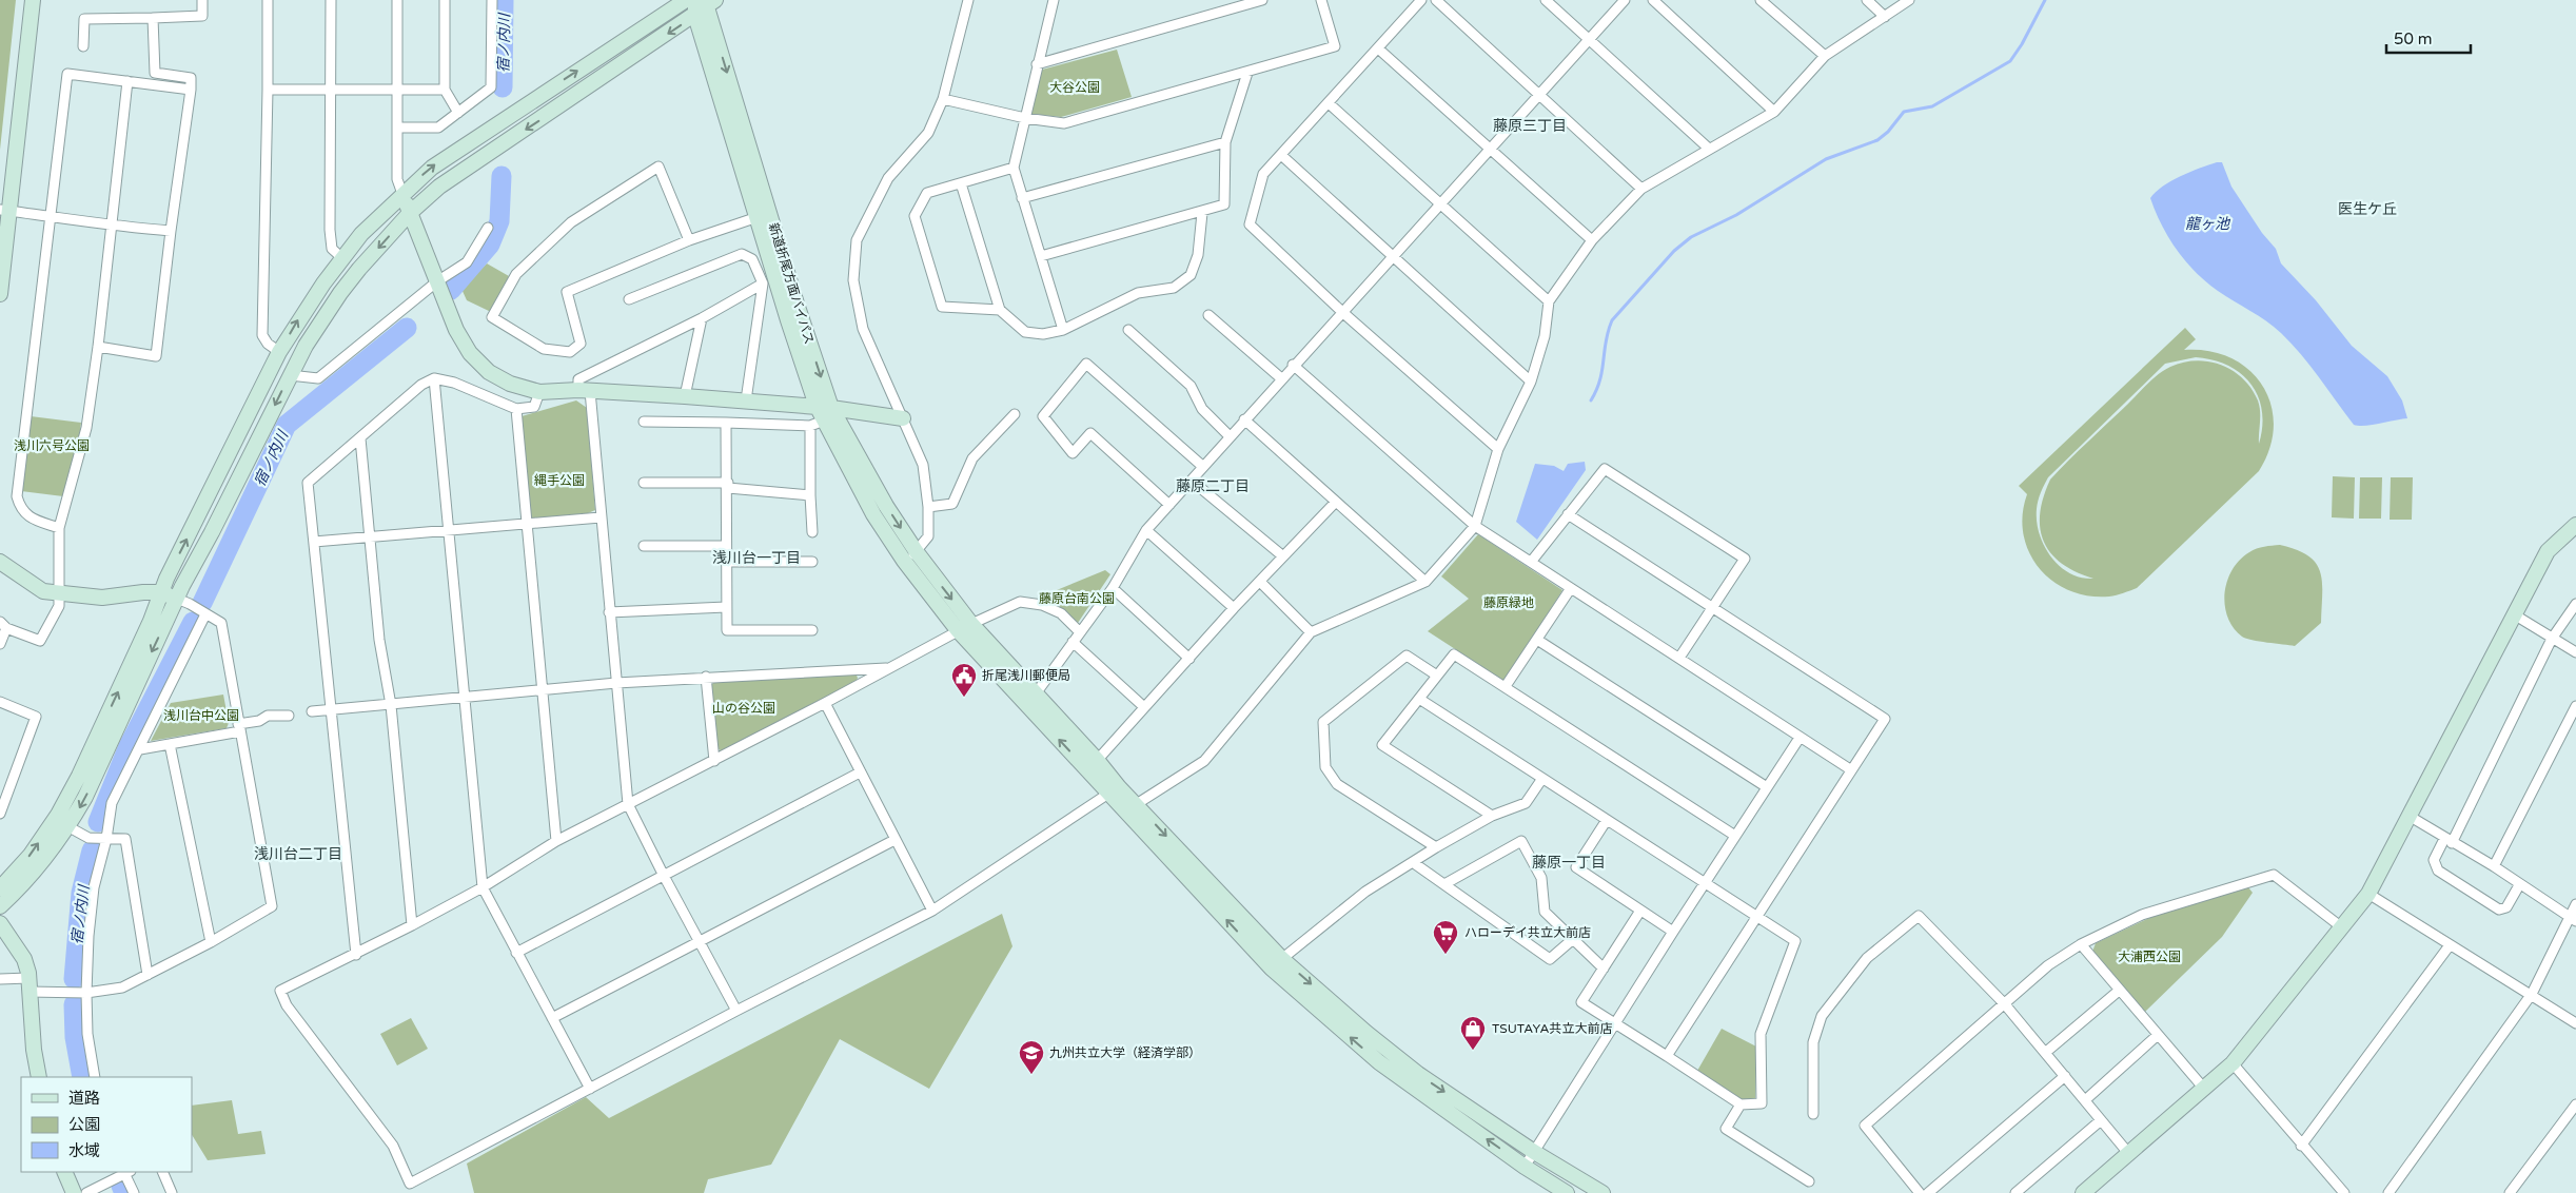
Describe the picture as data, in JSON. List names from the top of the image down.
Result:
{
  "streets": {
    "street": ["新道折尾方面バイパス"]
  },
  "districts": [
    "藤原三丁目",
    "医生ケ丘",
    "藤原二丁目",
    "浅川台一丁目",
    "浅川台二丁目",
    "藤原一丁目"
  ],
  "water": ["宿ノ内川", "龍ヶ池"],
  "parks": [
    "大谷公園",
    "浅川六号公園",
    "縄手公園",
    "藤原台南公園",
    "藤原緑地",
    "山の谷公園",
    "浅川台中公園",
    "大浦西公園"
  ],
  "places": {
    "public building": ["折尾浅川郵便局"],
    "supermarket": ["ハローデイ共立大前店"],
    "shop": ["TSUTAYA共立大前店"],
    "school or university": ["九州共立大学（経済学部）"]
  },
  "legend": ["道路", "公園", "水域"],
  "scale_bar": "50 m"
}
